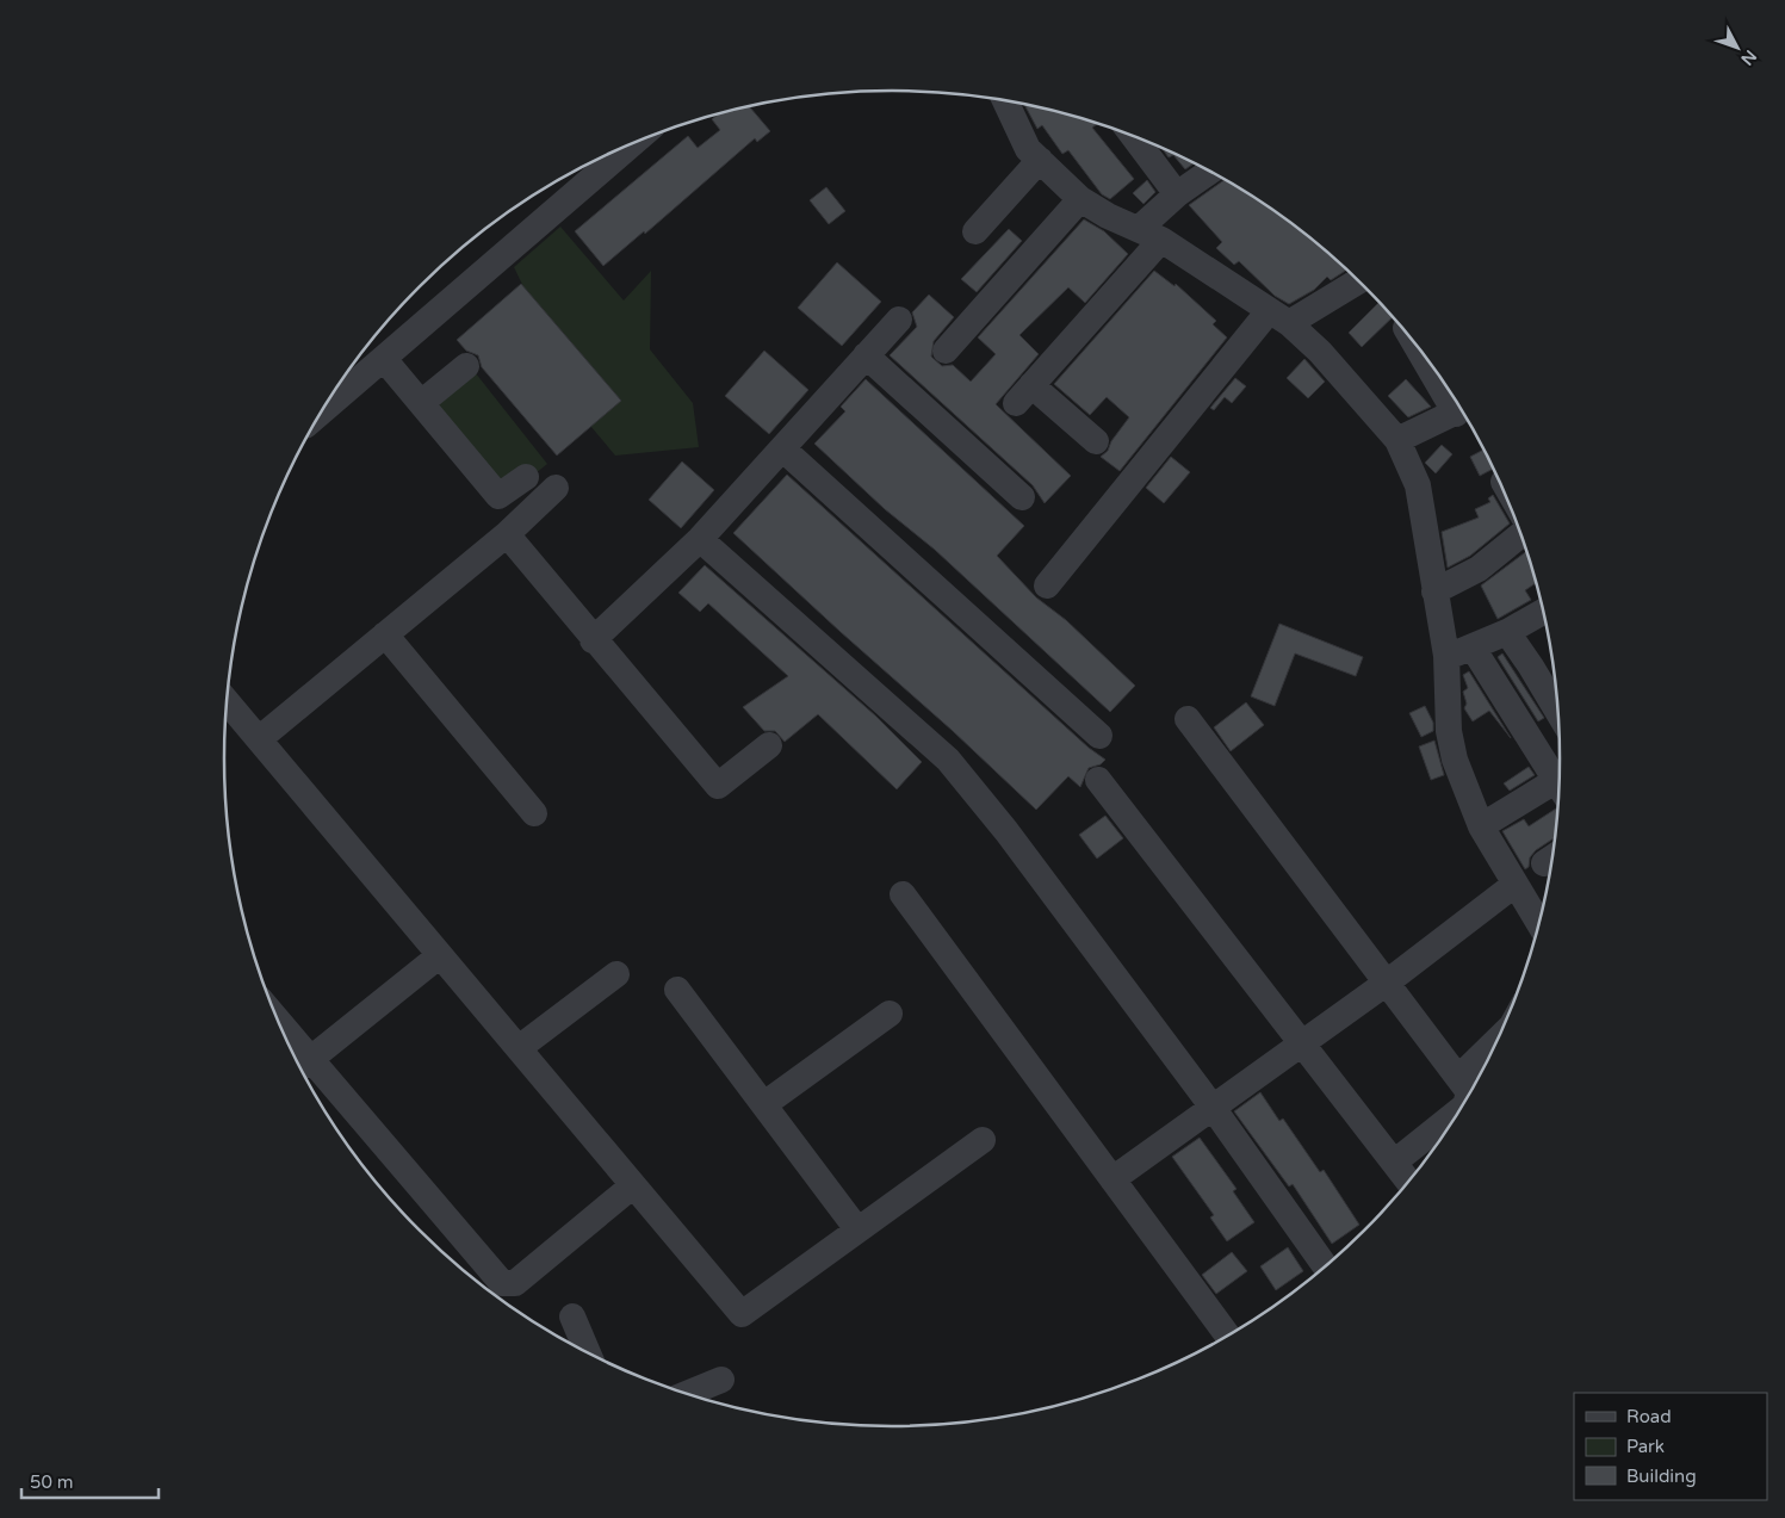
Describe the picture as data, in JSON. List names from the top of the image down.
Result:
{
  "legend": ["Road", "Park", "Building"],
  "scale_bar": "50 m",
  "north": "bottom right"
}
